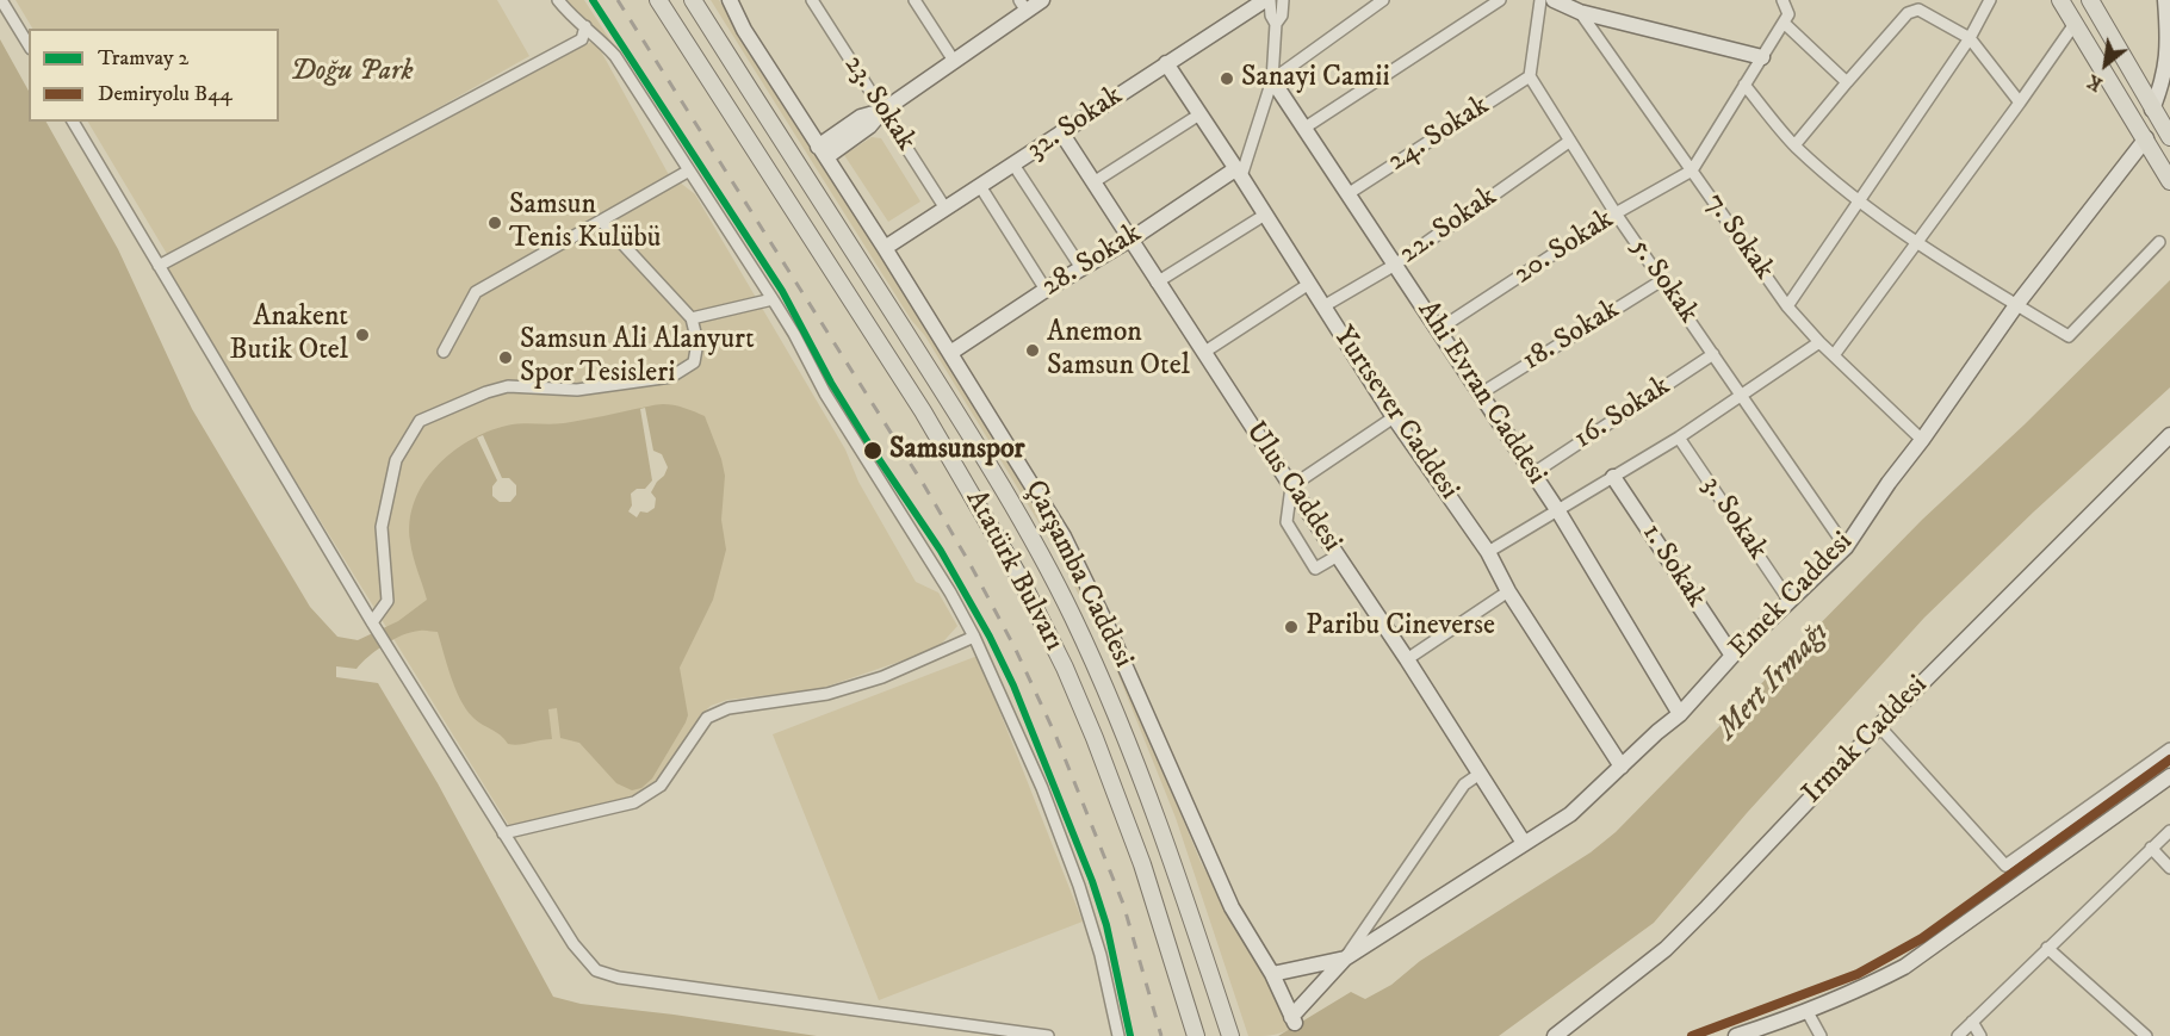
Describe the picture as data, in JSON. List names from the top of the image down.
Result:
{
  "streets": {
    "main road": ["Atatürk Bulvarı"],
    "street": [
      "23. Sokak",
      "32. Sokak",
      "24. Sokak",
      "22. Sokak",
      "7. Sokak",
      "20. Sokak",
      "28. Sokak",
      "5. Sokak",
      "18. Sokak",
      "Ahi Evran Caddesi",
      "Yurtsever Caddesi",
      "16. Sokak",
      "Ulus Caddesi",
      "3. Sokak",
      "1. Sokak",
      "Çarşamba Caddesi",
      "Emek Caddesi",
      "Irmak Caddesi"
    ]
  },
  "crossings": [
    ["23. Sokak", "32. Sokak"],
    ["32. Sokak", "Yurtsever Caddesi"],
    ["32. Sokak", "Ulus Caddesi"],
    ["32. Sokak", "Çarşamba Caddesi"],
    ["24. Sokak", "5. Sokak"],
    ["24. Sokak", "Ahi Evran Caddesi"],
    ["22. Sokak", "5. Sokak"],
    ["22. Sokak", "Ahi Evran Caddesi"],
    ["22. Sokak", "Yurtsever Caddesi"],
    ["7. Sokak", "20. Sokak"],
    ["7. Sokak", "Emek Caddesi"],
    ["20. Sokak", "5. Sokak"],
    ["20. Sokak", "Ahi Evran Caddesi"],
    ["28. Sokak", "Yurtsever Caddesi"],
    ["28. Sokak", "Ulus Caddesi"],
    ["28. Sokak", "Çarşamba Caddesi"],
    ["5. Sokak", "18. Sokak"],
    ["5. Sokak", "16. Sokak"],
    ["5. Sokak", "Emek Caddesi"],
    ["18. Sokak", "Ahi Evran Caddesi"],
    ["Ahi Evran Caddesi", "16. Sokak"],
    ["Ahi Evran Caddesi", "Emek Caddesi"],
    ["Yurtsever Caddesi", "Emek Caddesi"],
    ["Ulus Caddesi", "Emek Caddesi"],
    ["3. Sokak", "Emek Caddesi"],
    ["1. Sokak", "Emek Caddesi"],
    ["Çarşamba Caddesi", "Emek Caddesi"]
  ],
  "water": ["Mert Irmağı"],
  "parks": ["Doğu Park"],
  "places": [
    "Sanayi Camii",
    "Samsun Tenis Kulübü",
    "Anakent Butik Otel",
    "Anemon Samsun Otel",
    "Samsun Ali Alanyurt Spor Tesisleri",
    "Samsunspor",
    "Paribu Cineverse"
  ],
  "lines": ["tram line 2", "rail line B44"],
  "legend": ["Tramvay 2", "Demiryolu B44"],
  "north": "bottom left"
}
